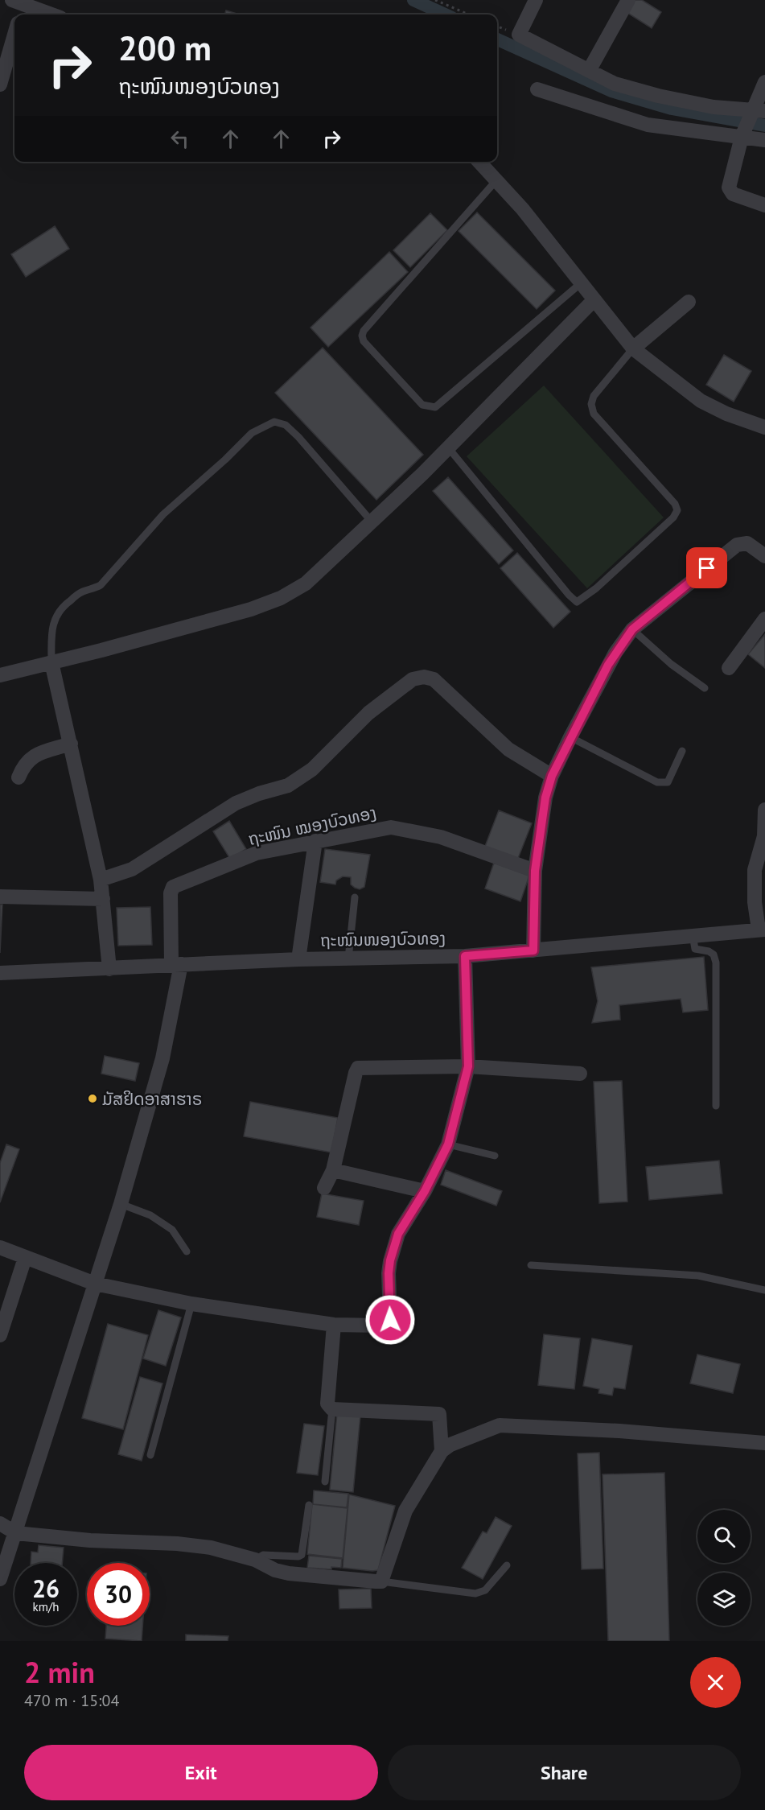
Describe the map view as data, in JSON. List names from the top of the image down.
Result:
{
  "streets": {
    "street": ["ຖະໜົນ ໝອງບົວທອງ", "ຖະໜົນໜອງບົວທອງ"]
  },
  "crossings": [
    ["ຖະໜົນ ໝອງບົວທອງ", "ຖະໜົນໜອງບົວທອງ"]
  ],
  "places": ["ມັສຢິດອາສາຮາຣ"],
  "page": {
    "turn": ["200 m", "ຖະໜົນໜອງບົວທອງ"],
    "speed": "26 km/h",
    "limit": "30",
    "heading": ["2 min", "470 m · 15:04"],
    "buttons": ["Exit", "Share"]
  }
}
